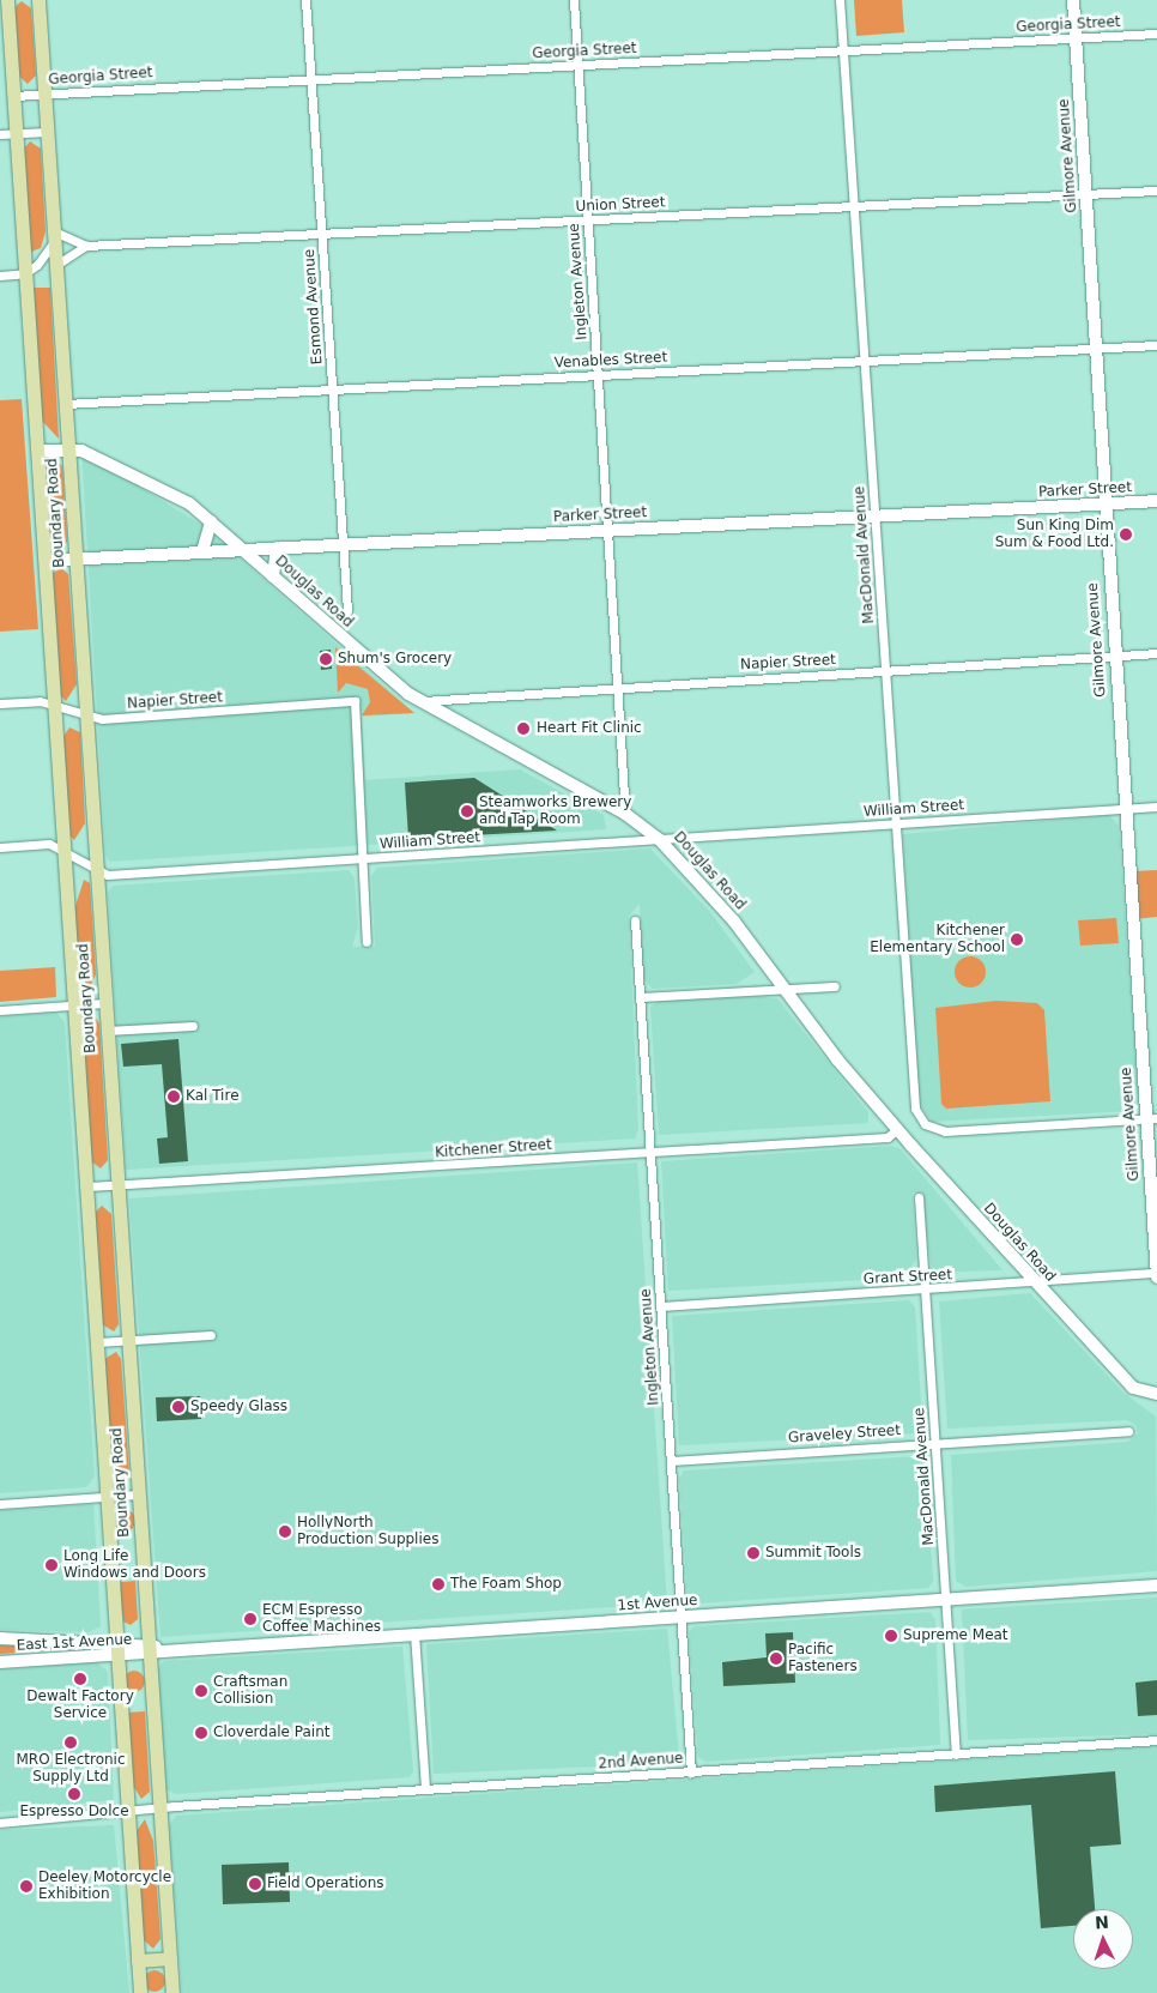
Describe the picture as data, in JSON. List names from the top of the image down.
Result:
{
  "streets": {
    "main road": ["Boundary Road"],
    "street": [
      "Georgia Street",
      "Gilmore Avenue",
      "Union Street",
      "Ingleton Avenue",
      "Esmond Avenue",
      "Venables Street",
      "Parker Street",
      "MacDonald Avenue",
      "Douglas Road",
      "Napier Street",
      "William Street",
      "Kitchener Street",
      "Grant Street",
      "Graveley Street",
      "1st Avenue",
      "East 1st Avenue",
      "2nd Avenue"
    ]
  },
  "crossings": [
    ["Georgia Street", "Gilmore Avenue"],
    ["Georgia Street", "Ingleton Avenue"],
    ["Georgia Street", "Esmond Avenue"],
    ["Georgia Street", "Boundary Road"],
    ["Georgia Street", "MacDonald Avenue"],
    ["Gilmore Avenue", "Union Street"],
    ["Gilmore Avenue", "Venables Street"],
    ["Gilmore Avenue", "Parker Street"],
    ["Gilmore Avenue", "MacDonald Avenue"],
    ["Gilmore Avenue", "Napier Street"],
    ["Gilmore Avenue", "William Street"],
    ["Gilmore Avenue", "Grant Street"],
    ["Union Street", "Ingleton Avenue"],
    ["Union Street", "Esmond Avenue"],
    ["Union Street", "Boundary Road"],
    ["Union Street", "MacDonald Avenue"],
    ["Ingleton Avenue", "Venables Street"],
    ["Ingleton Avenue", "Parker Street"],
    ["Ingleton Avenue", "Douglas Road"],
    ["Ingleton Avenue", "Napier Street"],
    ["Ingleton Avenue", "Kitchener Street"],
    ["Ingleton Avenue", "Grant Street"],
    ["Ingleton Avenue", "Graveley Street"],
    ["Ingleton Avenue", "1st Avenue"],
    ["Ingleton Avenue", "2nd Avenue"],
    ["Esmond Avenue", "Venables Street"],
    ["Esmond Avenue", "Parker Street"],
    ["Venables Street", "Boundary Road"],
    ["Venables Street", "MacDonald Avenue"],
    ["Parker Street", "Boundary Road"],
    ["Parker Street", "MacDonald Avenue"],
    ["Parker Street", "Douglas Road"],
    ["Boundary Road", "Douglas Road"],
    ["Boundary Road", "Napier Street"],
    ["Boundary Road", "William Street"],
    ["Boundary Road", "Kitchener Street"],
    ["Boundary Road", "1st Avenue"],
    ["Boundary Road", "East 1st Avenue"],
    ["Boundary Road", "2nd Avenue"],
    ["MacDonald Avenue", "Napier Street"],
    ["MacDonald Avenue", "William Street"],
    ["MacDonald Avenue", "Grant Street"],
    ["MacDonald Avenue", "Graveley Street"],
    ["MacDonald Avenue", "1st Avenue"],
    ["MacDonald Avenue", "2nd Avenue"],
    ["Douglas Road", "Napier Street"],
    ["Douglas Road", "William Street"],
    ["Douglas Road", "Kitchener Street"],
    ["Douglas Road", "Grant Street"],
    ["Napier Street", "William Street"],
    ["1st Avenue", "East 1st Avenue"]
  ],
  "places": [
    "Sun King Dim Sum & Food Ltd.",
    "Shum's Grocery",
    "Heart Fit Clinic",
    "Steamworks Brewery and Tap Room",
    "Kitchener Elementary School",
    "Kal Tire",
    "Speedy Glass",
    "HollyNorth Production Supplies",
    "Summit Tools",
    "Long Life Windows and Doors",
    "The Foam Shop",
    "ECM Espresso Coffee Machines",
    "Supreme Meat",
    "Pacific Fasteners",
    "Dewalt Factory Service",
    "Craftsman Collision",
    "Cloverdale Paint",
    "MRO Electronic Supply Ltd",
    "Espresso Dolce",
    "Field Operations",
    "Deeley Motorcycle Exhibition"
  ],
  "north": "top"
}
